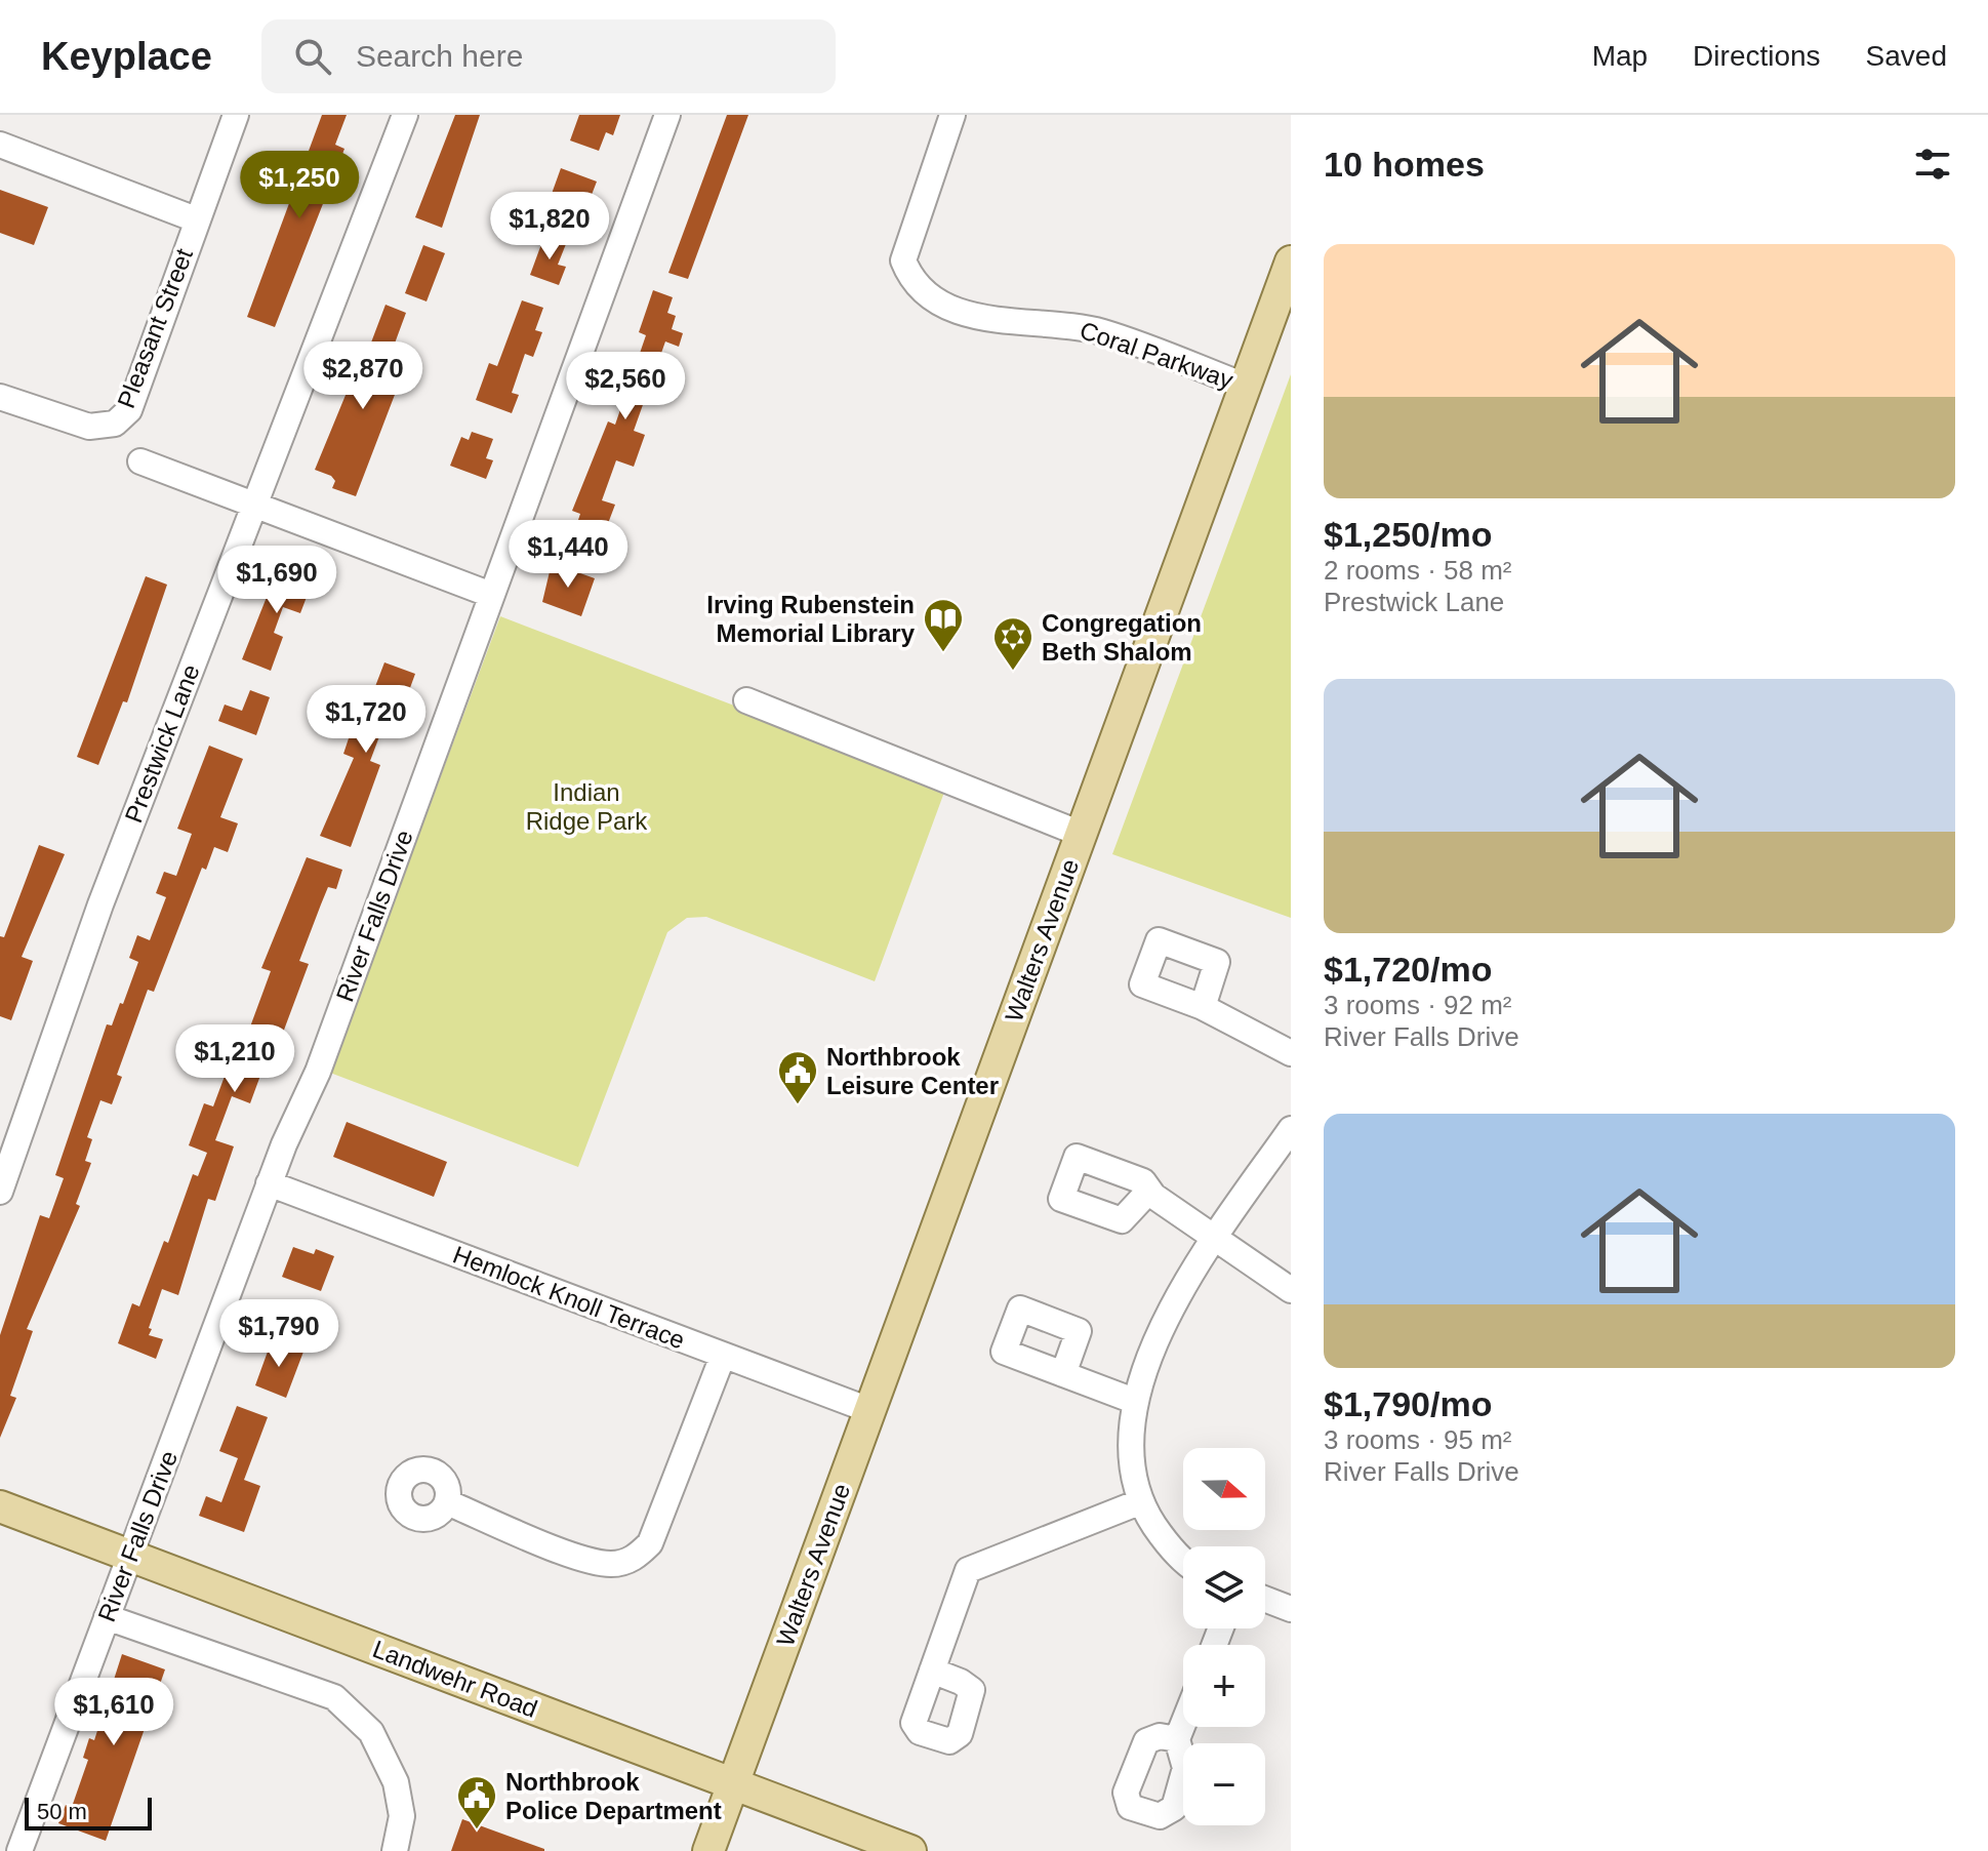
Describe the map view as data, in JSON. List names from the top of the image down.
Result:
{
  "streets": {
    "main road": ["Walters Avenue", "Landwehr Road"],
    "street": [
      "Pleasant Street",
      "Coral Parkway",
      "Prestwick Lane",
      "River Falls Drive",
      "Hemlock Knoll Terrace"
    ]
  },
  "crossings": [
    ["Coral Parkway", "Walters Avenue"],
    ["River Falls Drive", "Hemlock Knoll Terrace"],
    ["River Falls Drive", "Landwehr Road"],
    ["Walters Avenue", "Hemlock Knoll Terrace"],
    ["Walters Avenue", "Landwehr Road"]
  ],
  "parks": ["Indian Ridge Park"],
  "places": {
    "library": ["Irving Rubenstein Memorial Library"],
    "synagogue": ["Congregation Beth Shalom"],
    "public building": ["Northbrook Leisure Center", "Northbrook Police Department"]
  },
  "scale_bar": "50 m",
  "north": "right",
  "page": {
    "header": "Keyplace",
    "search": "Search here",
    "nav": ["Map", "Directions", "Saved"],
    "heading": "10 homes",
    "price": [
      "$1,250",
      "$1,820",
      "$2,870",
      "$2,560",
      "$1,440",
      "$1,690",
      "$1,720",
      "$1,210",
      "$1,790",
      "$1,610"
    ],
    "list": [
      {
        "name": "$1,250/mo",
        "note": "2 rooms · 58 m² · Prestwick Lane"
      },
      {
        "name": "$1,720/mo",
        "note": "3 rooms · 92 m² · River Falls Drive"
      },
      {
        "name": "$1,790/mo",
        "note": "3 rooms · 95 m² · River Falls Drive"
      }
    ],
    "map_buttons": ["+", "−"],
    "scale": "50 m"
  }
}
